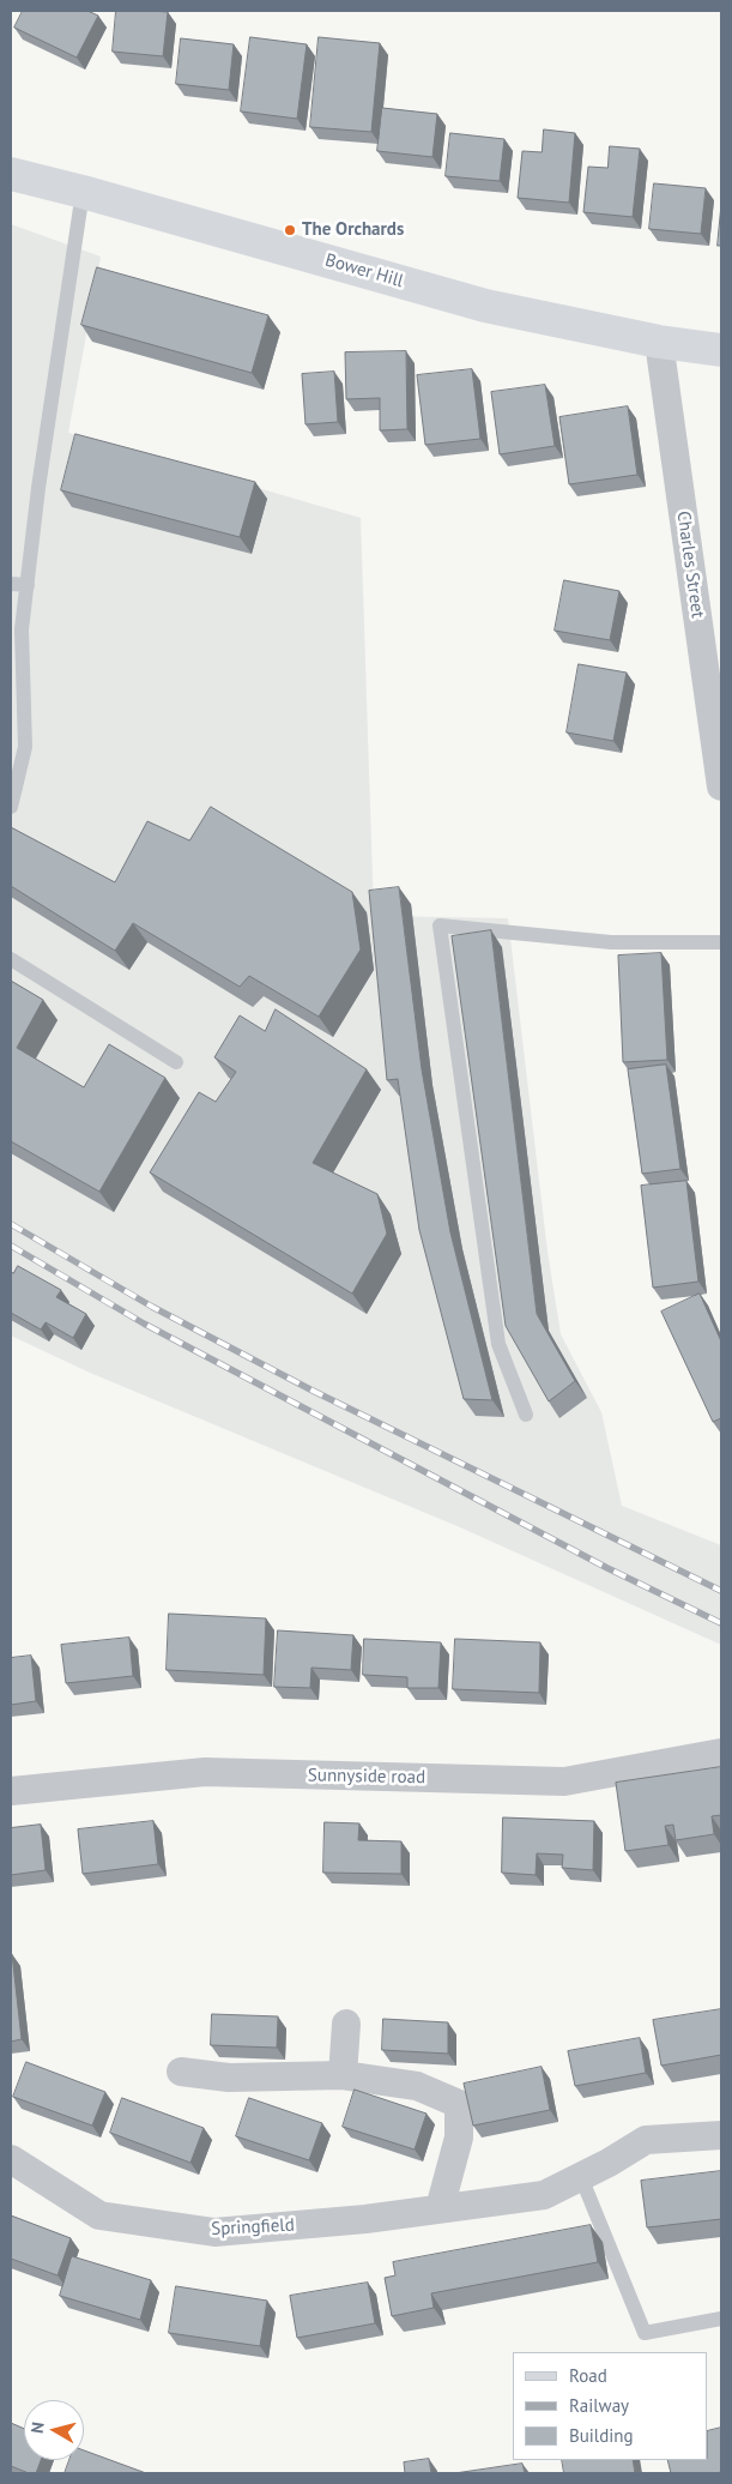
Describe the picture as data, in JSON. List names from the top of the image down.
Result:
{
  "streets": {
    "street": [
      "Bower Hill",
      "Charles Street",
      "Sunnyside road",
      "Springfield"
    ]
  },
  "crossings": [
    ["Bower Hill", "Charles Street"]
  ],
  "places": ["The Orchards"],
  "legend": ["Road", "Railway", "Building"],
  "north": "left"
}
